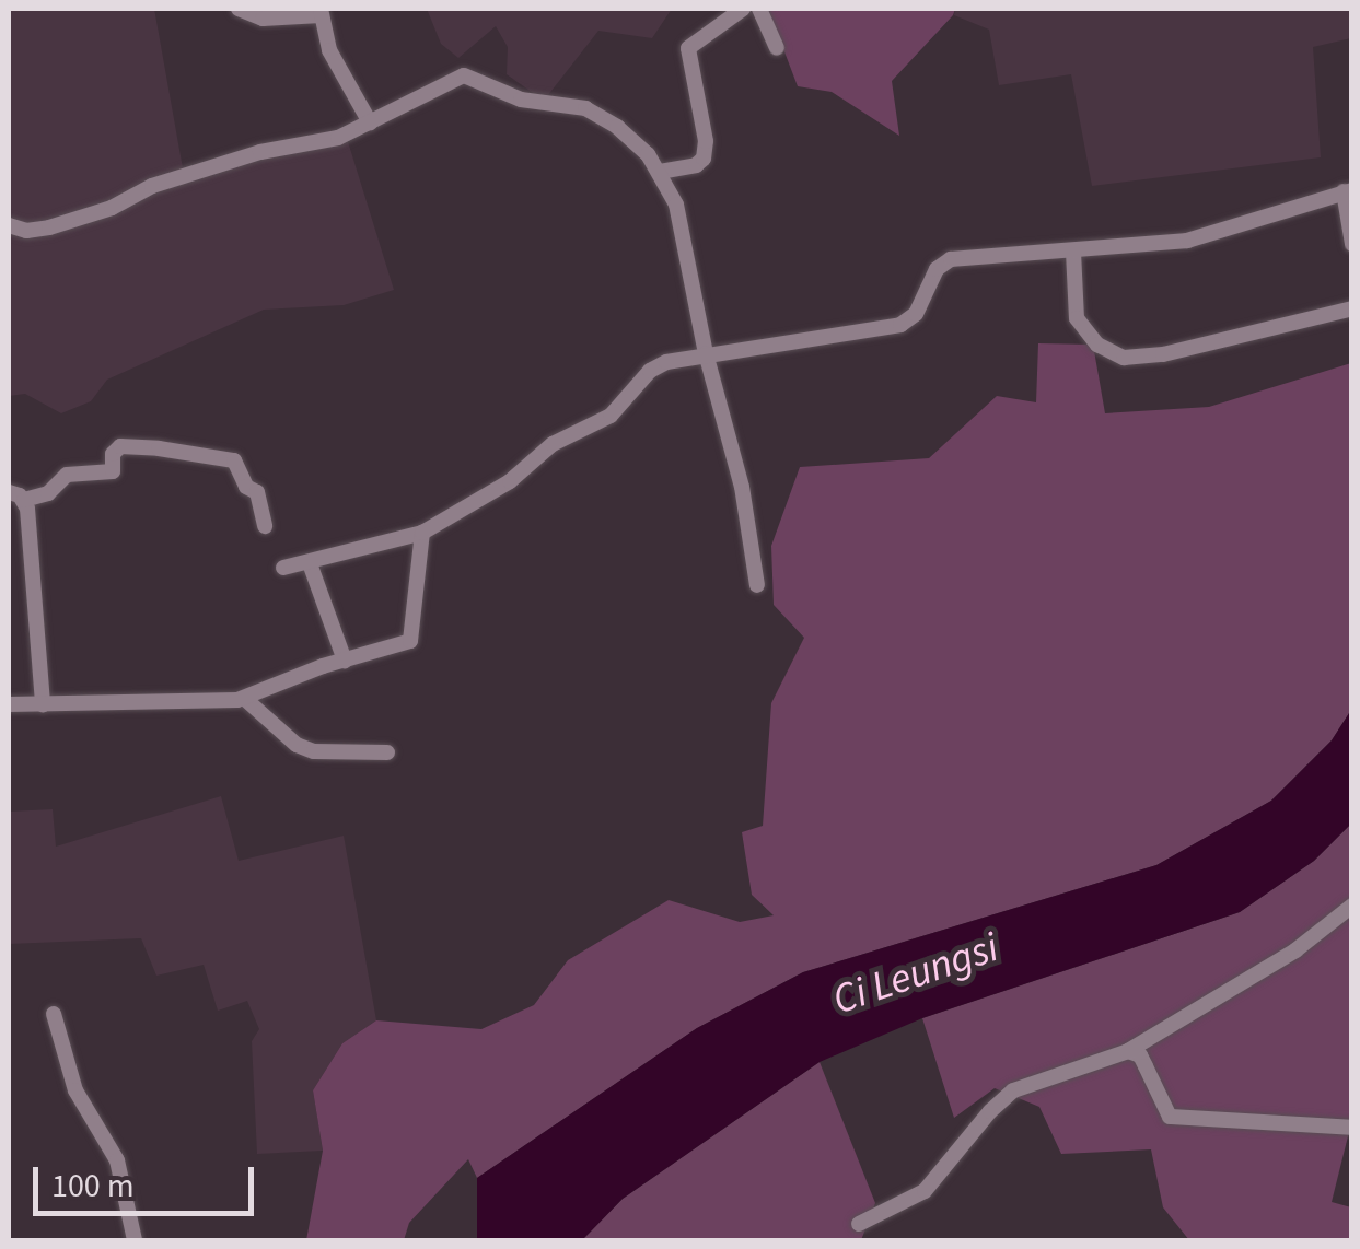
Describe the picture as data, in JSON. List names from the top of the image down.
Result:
{
  "water": ["Ci Leungsi"],
  "scale_bar": "100 m"
}
